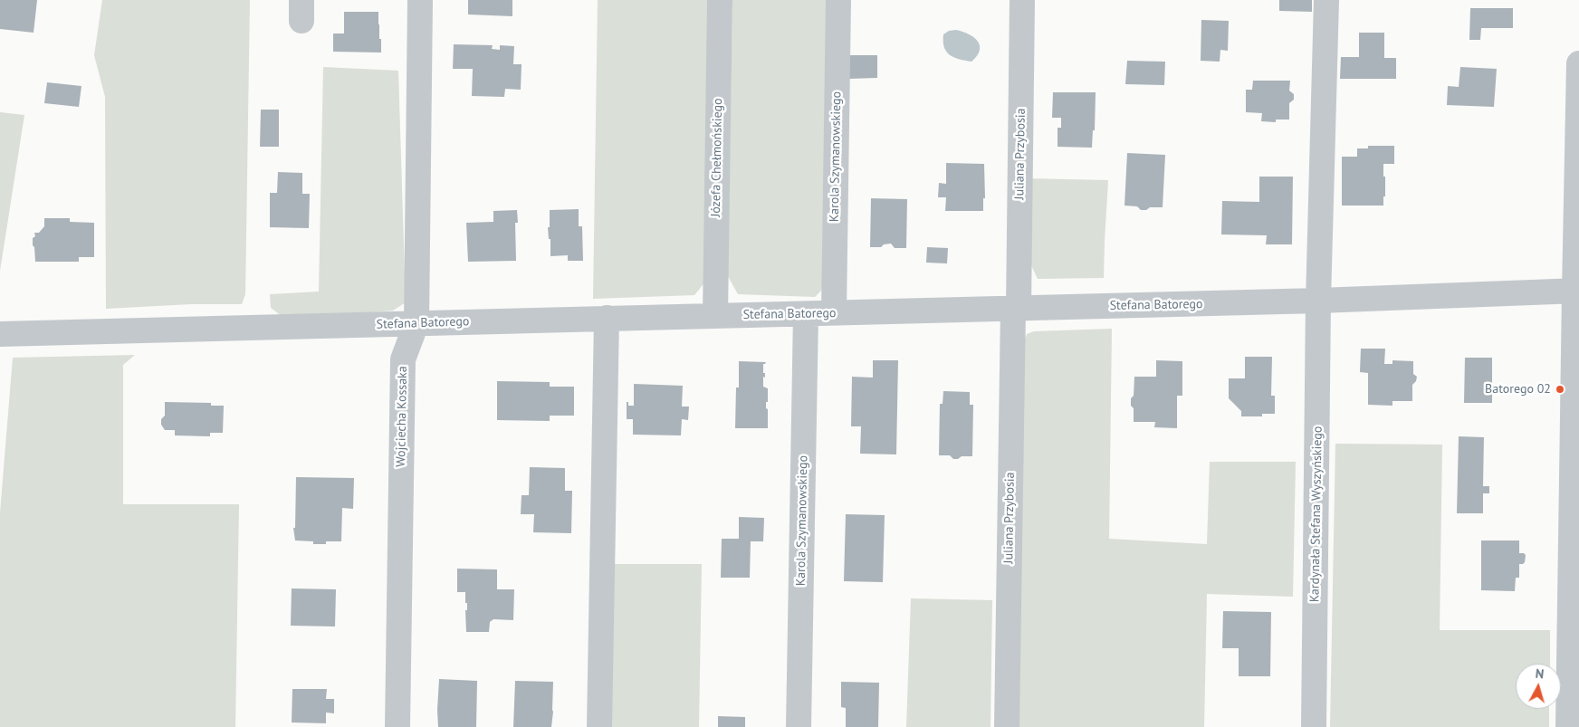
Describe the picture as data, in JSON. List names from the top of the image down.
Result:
{
  "streets": {
    "street": [
      "Juliana Przybosia",
      "Karola Szymanowskiego",
      "Józefa Chełmońskiego",
      "Stefana Batorego",
      "Wojciecha Kossaka",
      "Kardynała Stefana Wyszyńskiego"
    ]
  },
  "crossings": [
    ["Juliana Przybosia", "Stefana Batorego"],
    ["Karola Szymanowskiego", "Stefana Batorego"],
    ["Józefa Chełmońskiego", "Stefana Batorego"],
    ["Stefana Batorego", "Wojciecha Kossaka"],
    ["Stefana Batorego", "Kardynała Stefana Wyszyńskiego"]
  ],
  "places": ["Batorego 02"],
  "north": "top"
}
